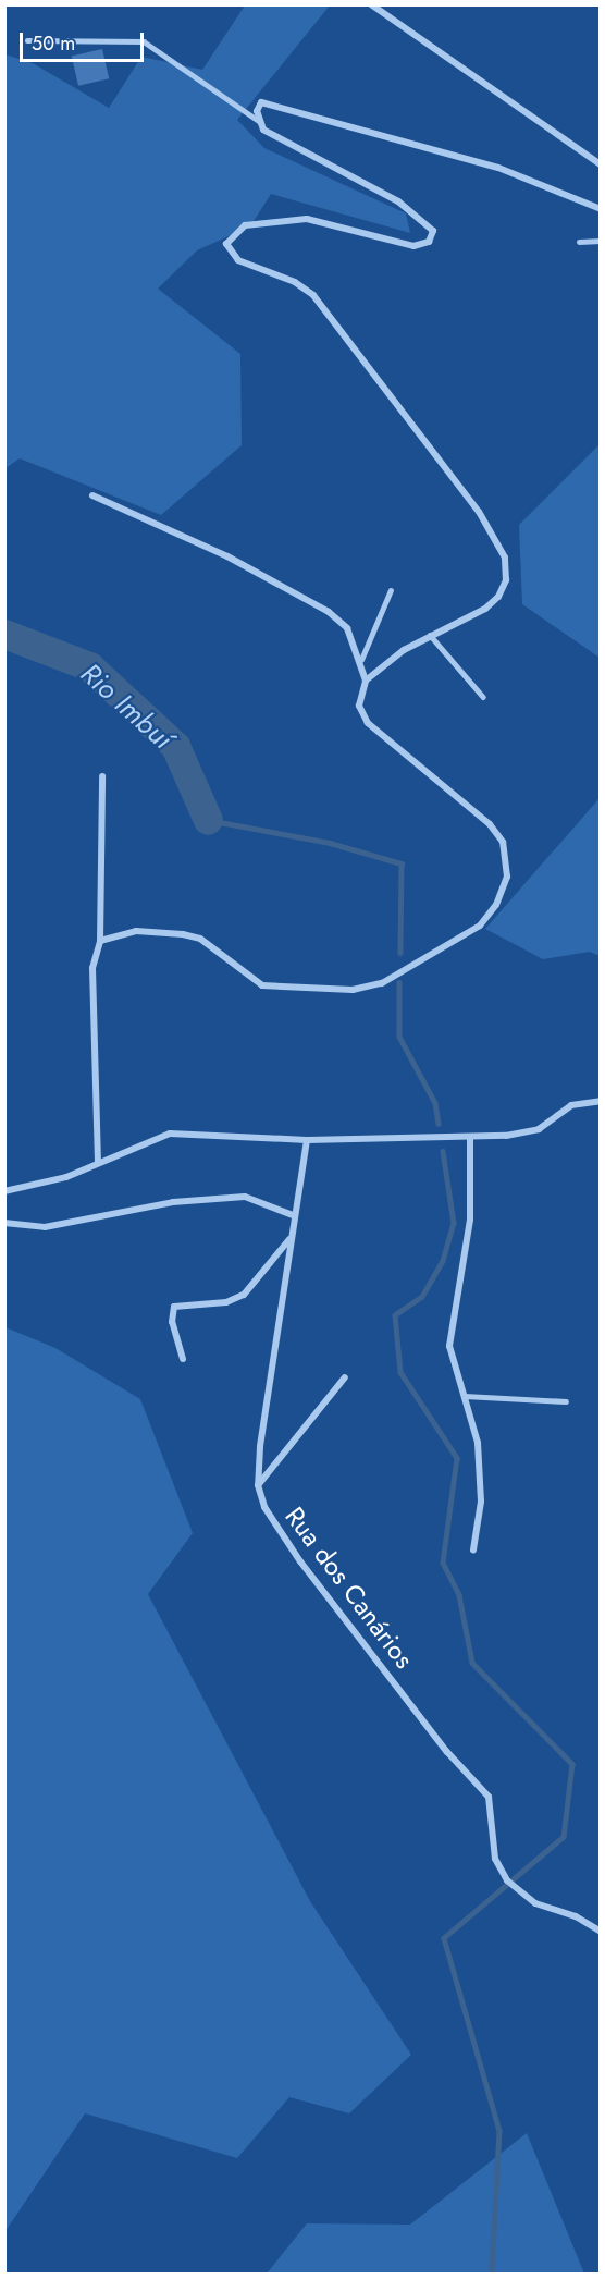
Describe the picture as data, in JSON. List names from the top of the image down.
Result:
{
  "streets": {
    "street": ["Rua dos Canários"]
  },
  "water": ["Rio Imbuí"],
  "scale_bar": "50 m"
}
